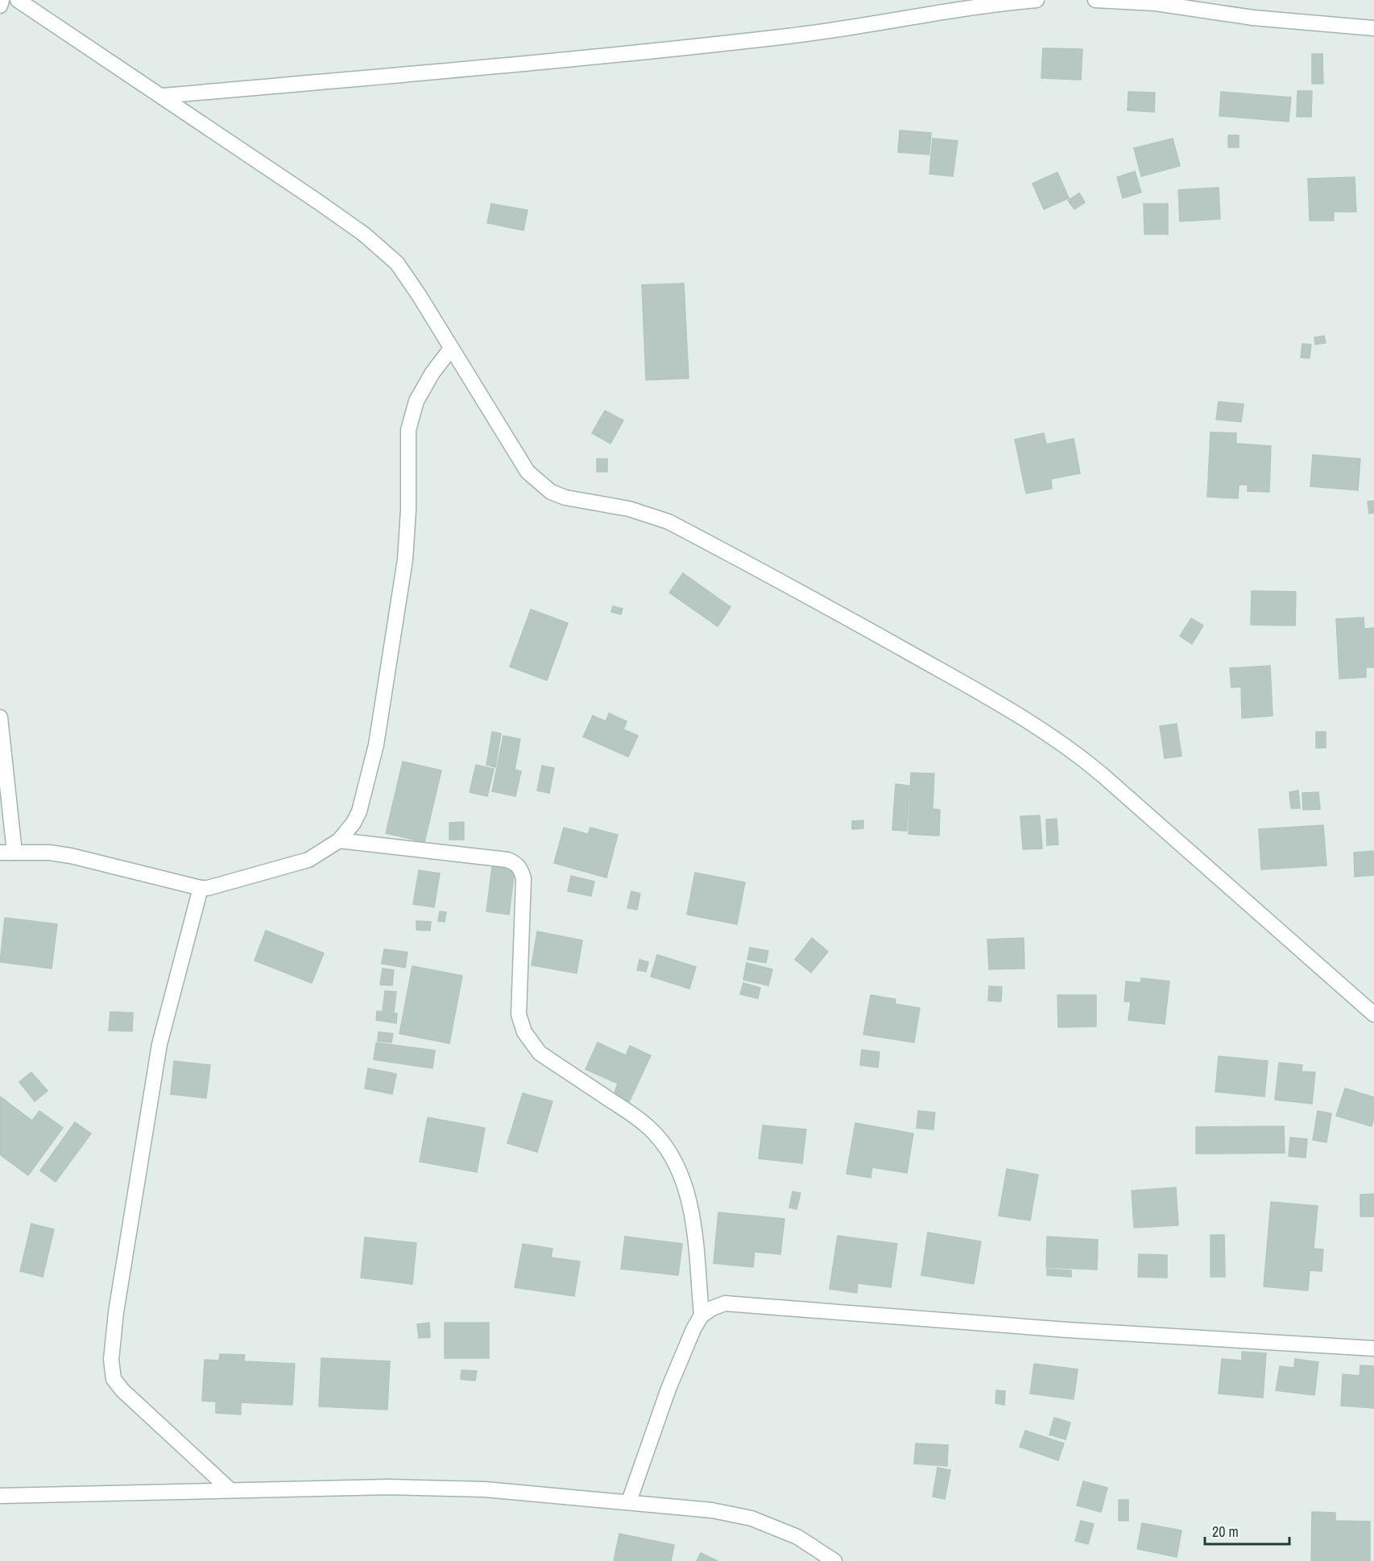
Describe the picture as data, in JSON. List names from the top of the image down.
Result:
{
  "scale_bar": "20 m"
}
